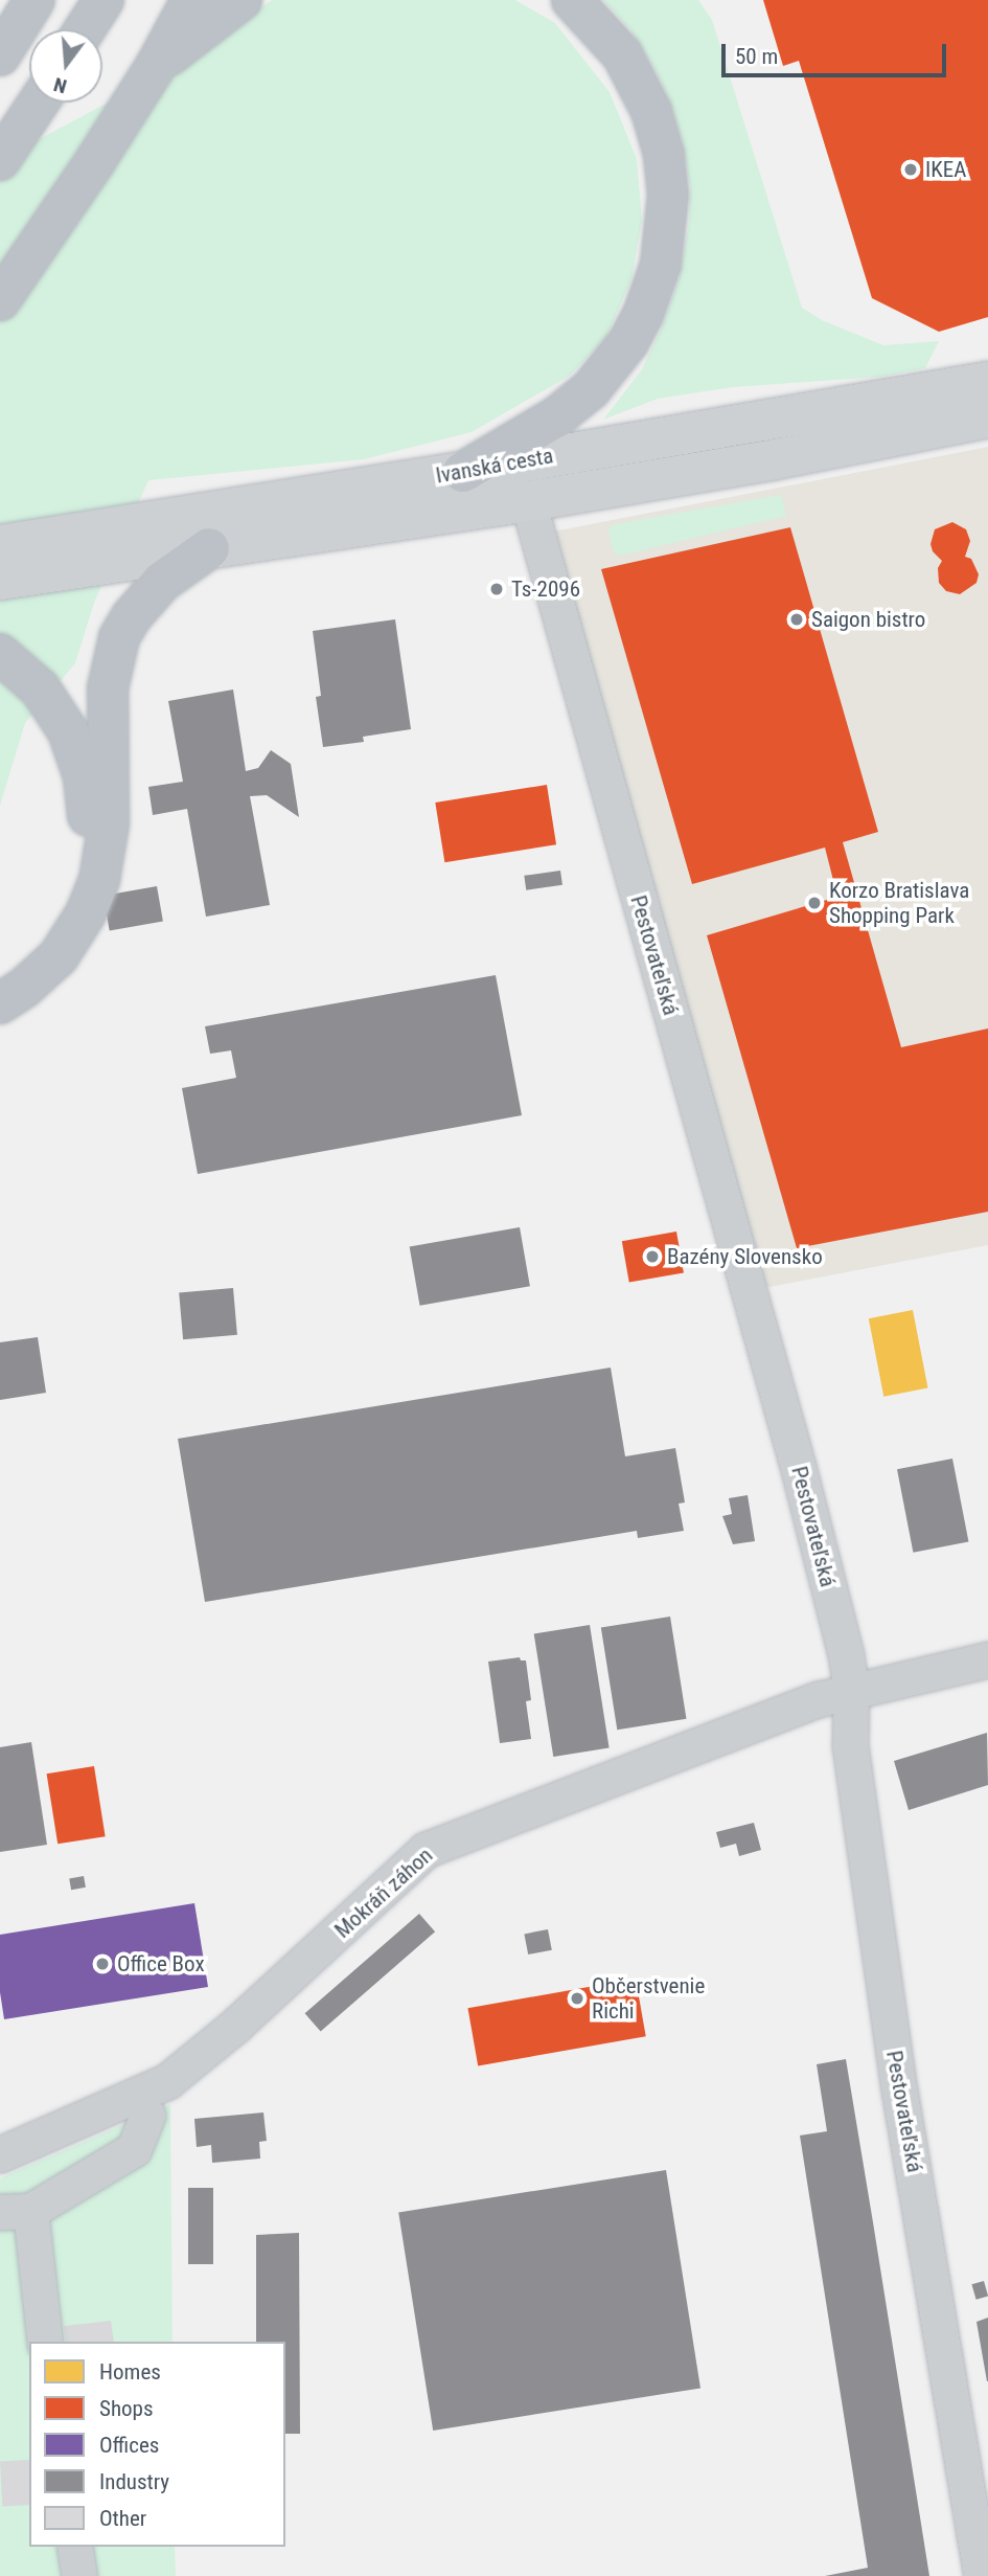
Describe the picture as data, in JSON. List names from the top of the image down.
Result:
{
  "streets": {
    "street": ["Ivanská cesta", "Pestovateľská", "Mokráň záhon"]
  },
  "crossings": [
    ["Ivanská cesta", "Pestovateľská"],
    ["Pestovateľská", "Mokráň záhon"]
  ],
  "places": [
    "IKEA",
    "Ts-2096",
    "Saigon bistro",
    "Korzo Bratislava Shopping Park",
    "Bazény Slovensko",
    "Office Box",
    "Občerstvenie Richi"
  ],
  "legend": [
    "Homes",
    "Shops",
    "Offices",
    "Industry",
    "Other"
  ],
  "scale_bar": "50 m",
  "north": "bottom"
}
